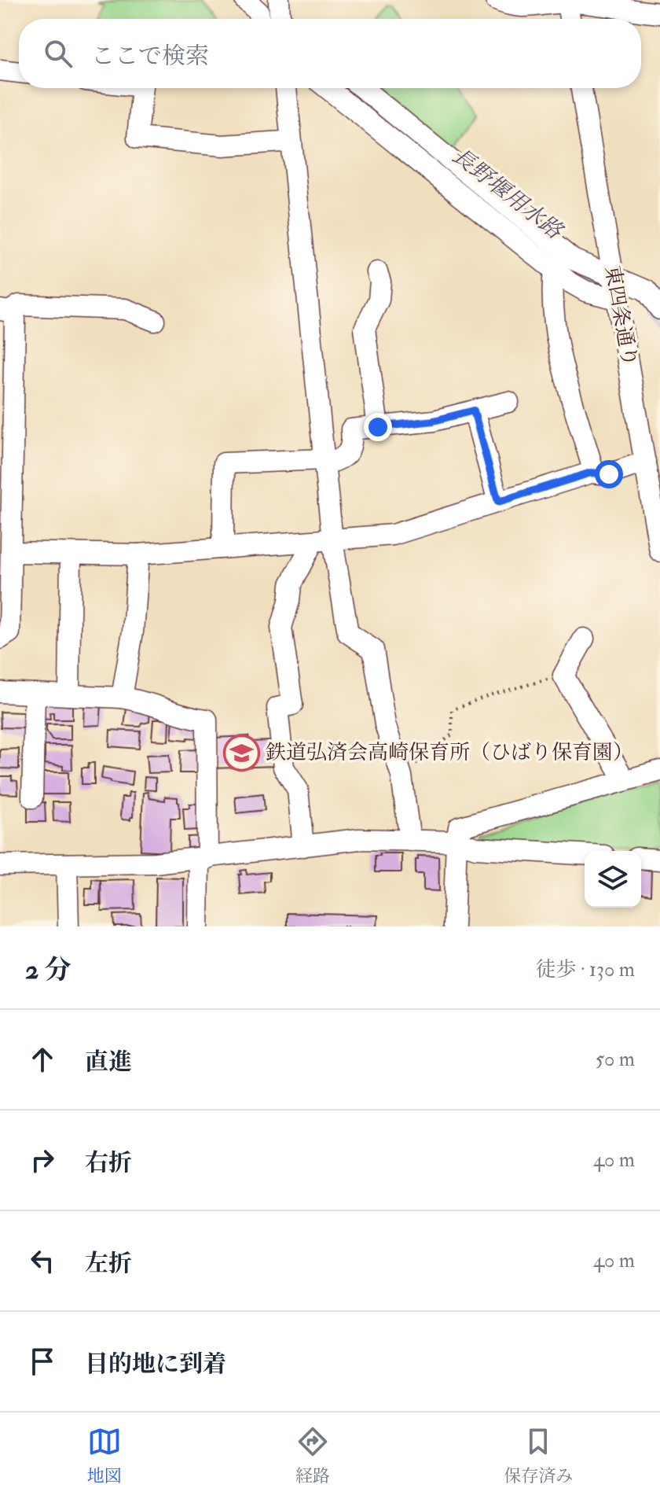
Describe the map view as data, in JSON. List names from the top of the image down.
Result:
{
  "streets": {
    "street": ["東四条通り"]
  },
  "water": ["長野堰用水路"],
  "places": {
    "school or university": ["鉄道弘済会高崎保育所（ひばり保育園）"]
  },
  "page": {
    "search": "ここで検索",
    "heading": ["2 分", "徒歩 · 130 m"],
    "list": [
      ["直進", "50 m"],
      ["右折", "40 m"],
      ["左折", "40 m"],
      "目的地に到着"
    ],
    "nav": ["地図", "経路", "保存済み"]
  }
}
